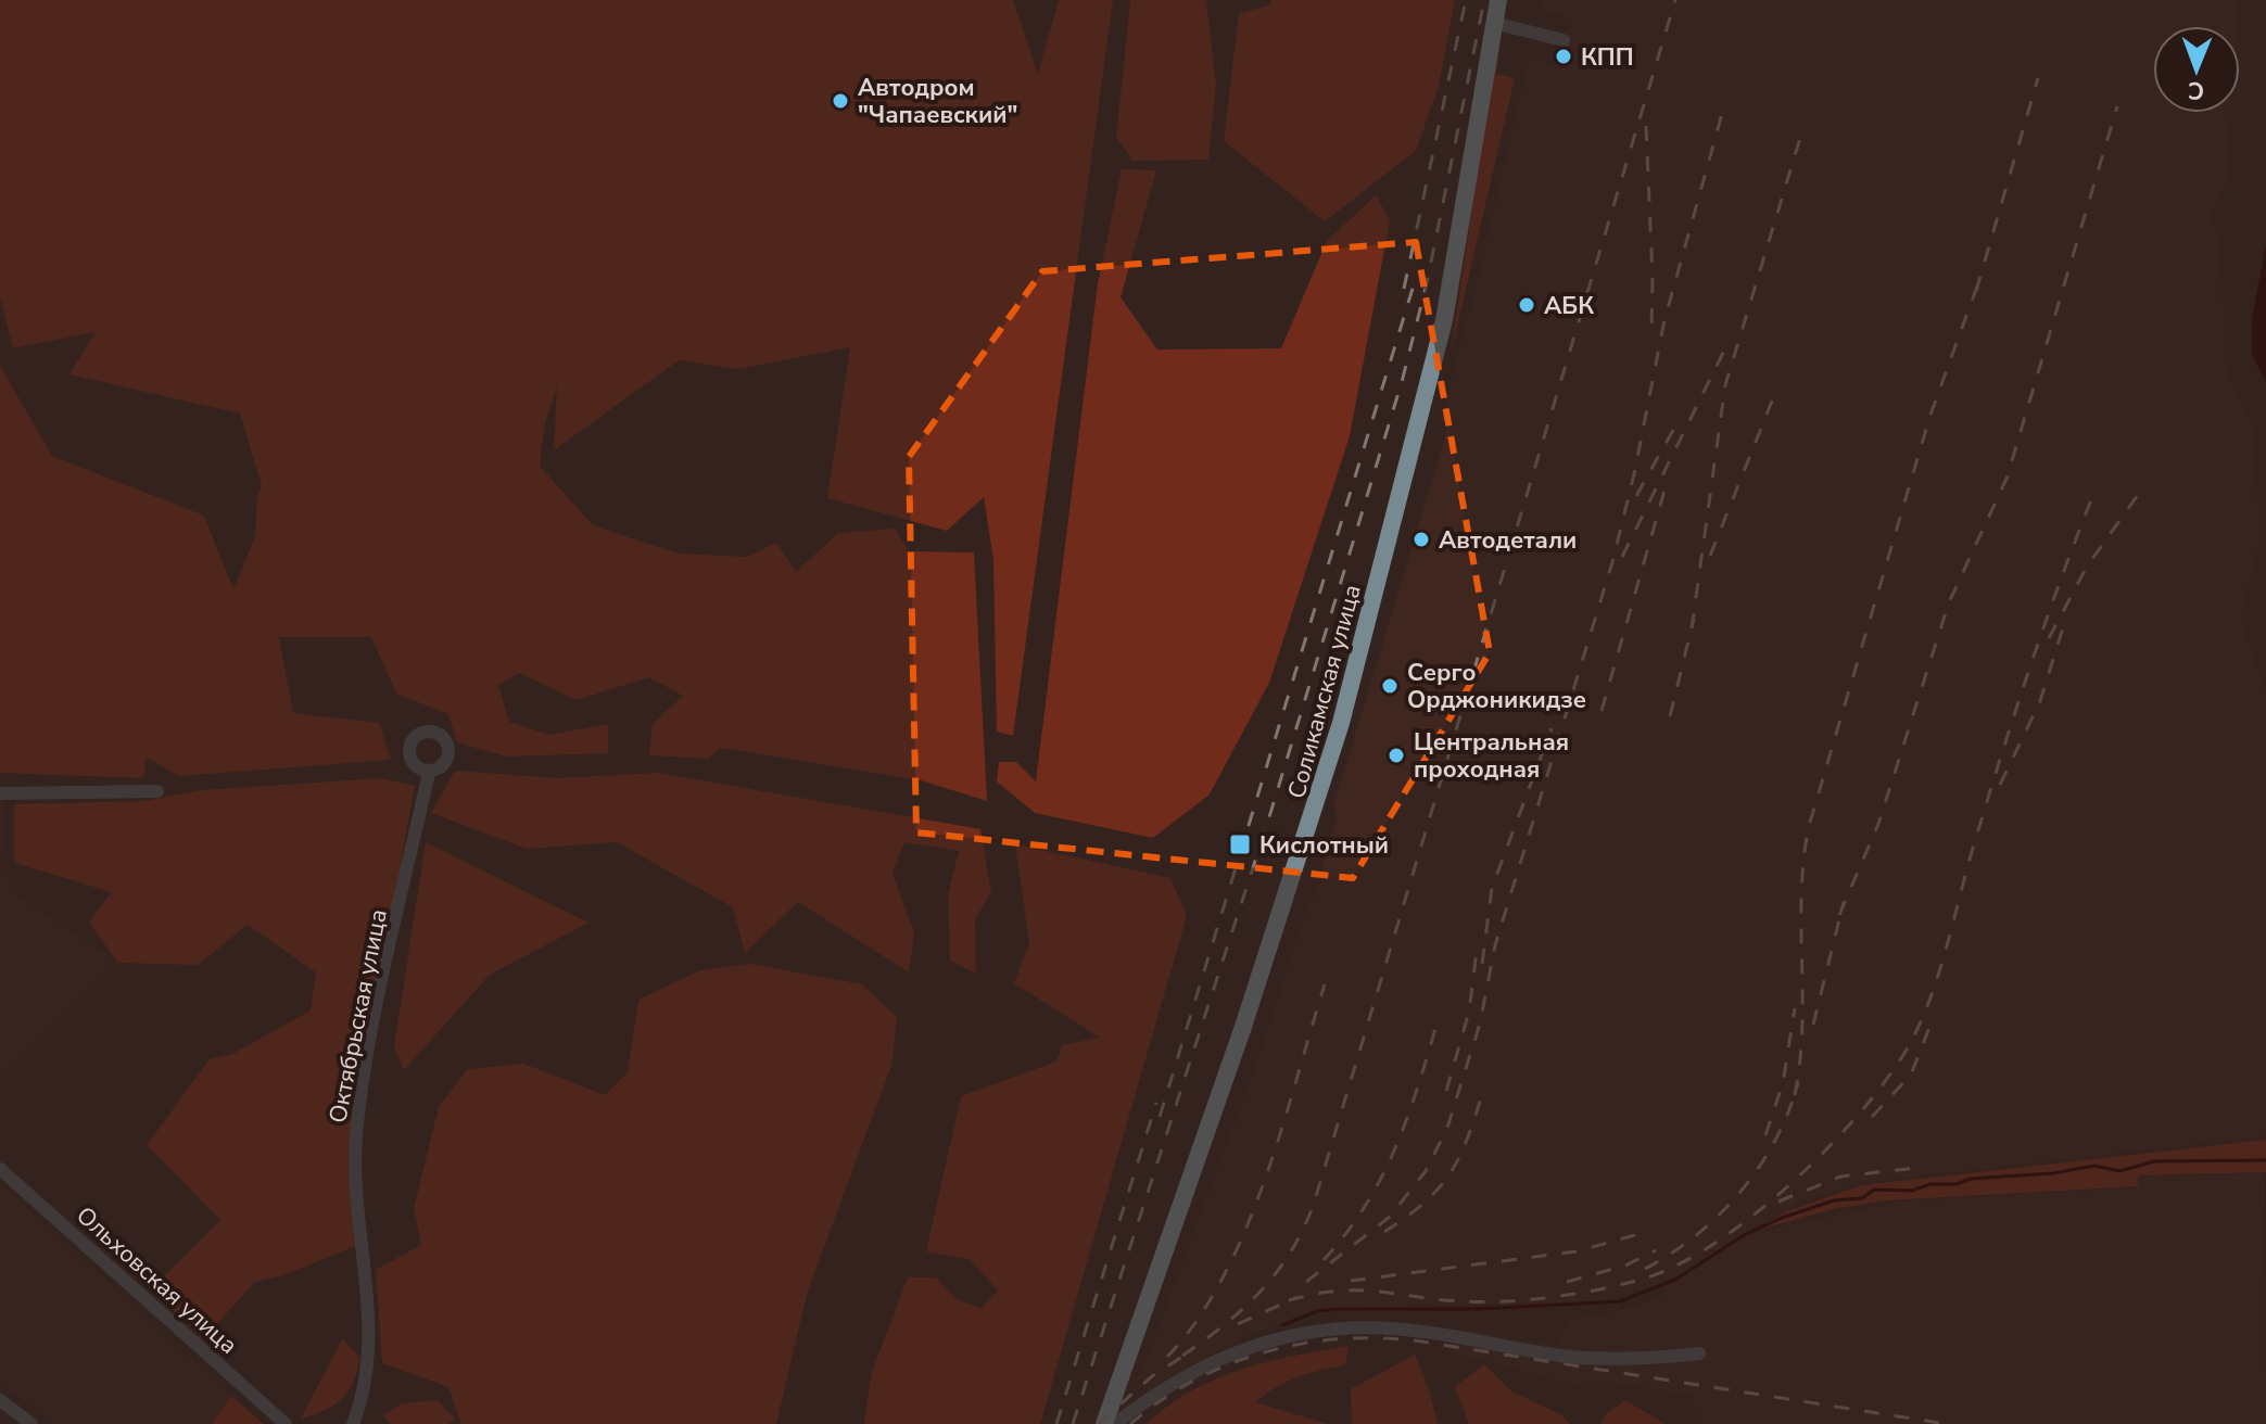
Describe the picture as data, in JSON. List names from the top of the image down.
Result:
{
  "streets": {
    "main road": ["Соликамская улица"],
    "street": ["Октябрьская улица", "Ольховская улица"]
  },
  "places": {
    "other": [
      "КПП",
      "Автодром \"Чапаевский\"",
      "АБК",
      "Автодетали",
      "Серго Орджоникидзе",
      "Центральная проходная"
    ],
    "transit": ["Кислотный"]
  },
  "north": "bottom"
}
